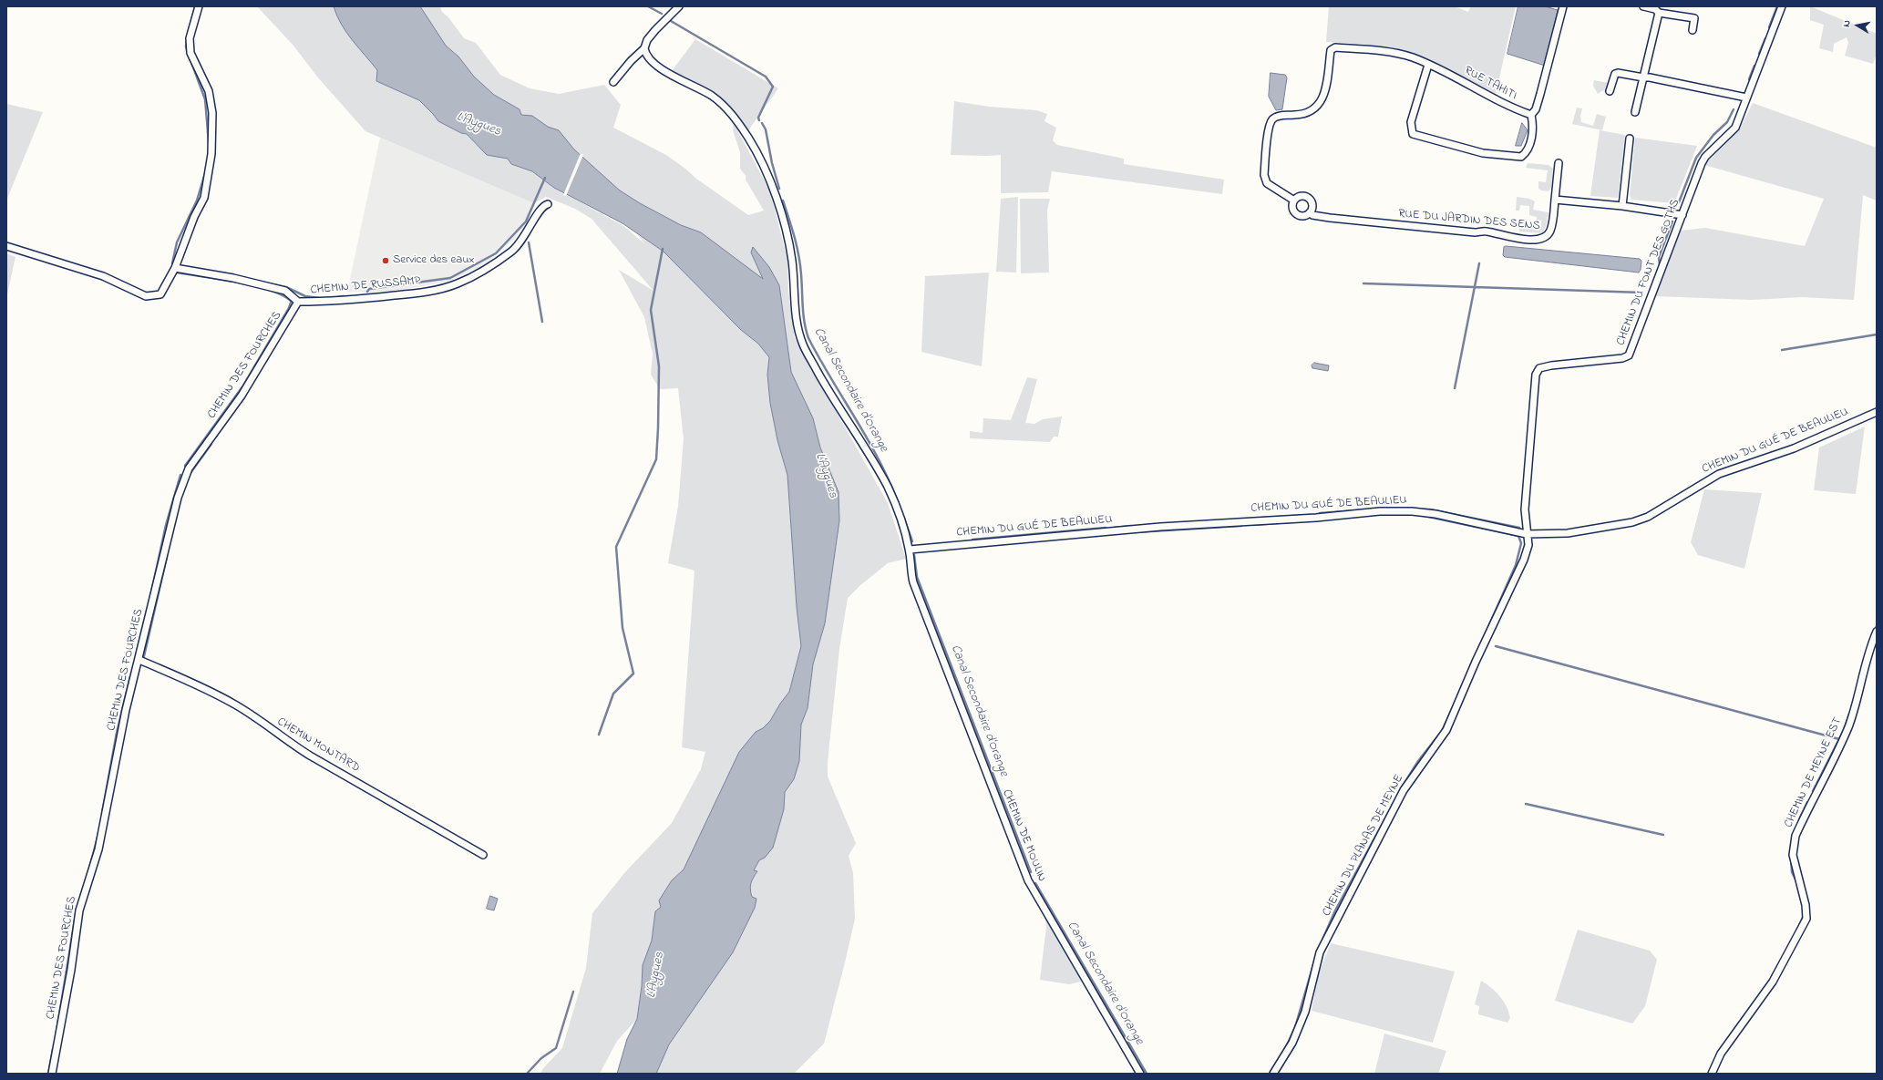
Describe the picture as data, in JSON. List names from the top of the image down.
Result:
{
  "streets": {
    "street": [
      "RUE TAHITI",
      "RUE DU JARDIN DES SENS",
      "CHEMIN DU FONT DES GOTHS",
      "CHEMIN DE RUSSAMP",
      "CHEMIN DES FOURCHES",
      "CHEMIN DU GUÉ DE BEAULIEU",
      "CHEMIN MONTARD",
      "CHEMIN DE MEYNE EST",
      "CHEMIN DE MOULIN",
      "CHEMIN DU PLANAS DE MEYNE"
    ]
  },
  "crossings": [
    ["RUE TAHITI", "RUE DU JARDIN DES SENS"],
    ["CHEMIN DU FONT DES GOTHS", "CHEMIN DU GUÉ DE BEAULIEU"],
    ["CHEMIN DU FONT DES GOTHS", "CHEMIN DU PLANAS DE MEYNE"],
    ["CHEMIN DE RUSSAMP", "CHEMIN DES FOURCHES"],
    ["CHEMIN DES FOURCHES", "CHEMIN MONTARD"],
    ["CHEMIN DU GUÉ DE BEAULIEU", "CHEMIN DE MOULIN"],
    ["CHEMIN DU GUÉ DE BEAULIEU", "CHEMIN DU PLANAS DE MEYNE"]
  ],
  "water": ["L'Aygues", "Canal Secondaire d'Orange"],
  "places": ["Service des eaux"],
  "north": "left"
}
